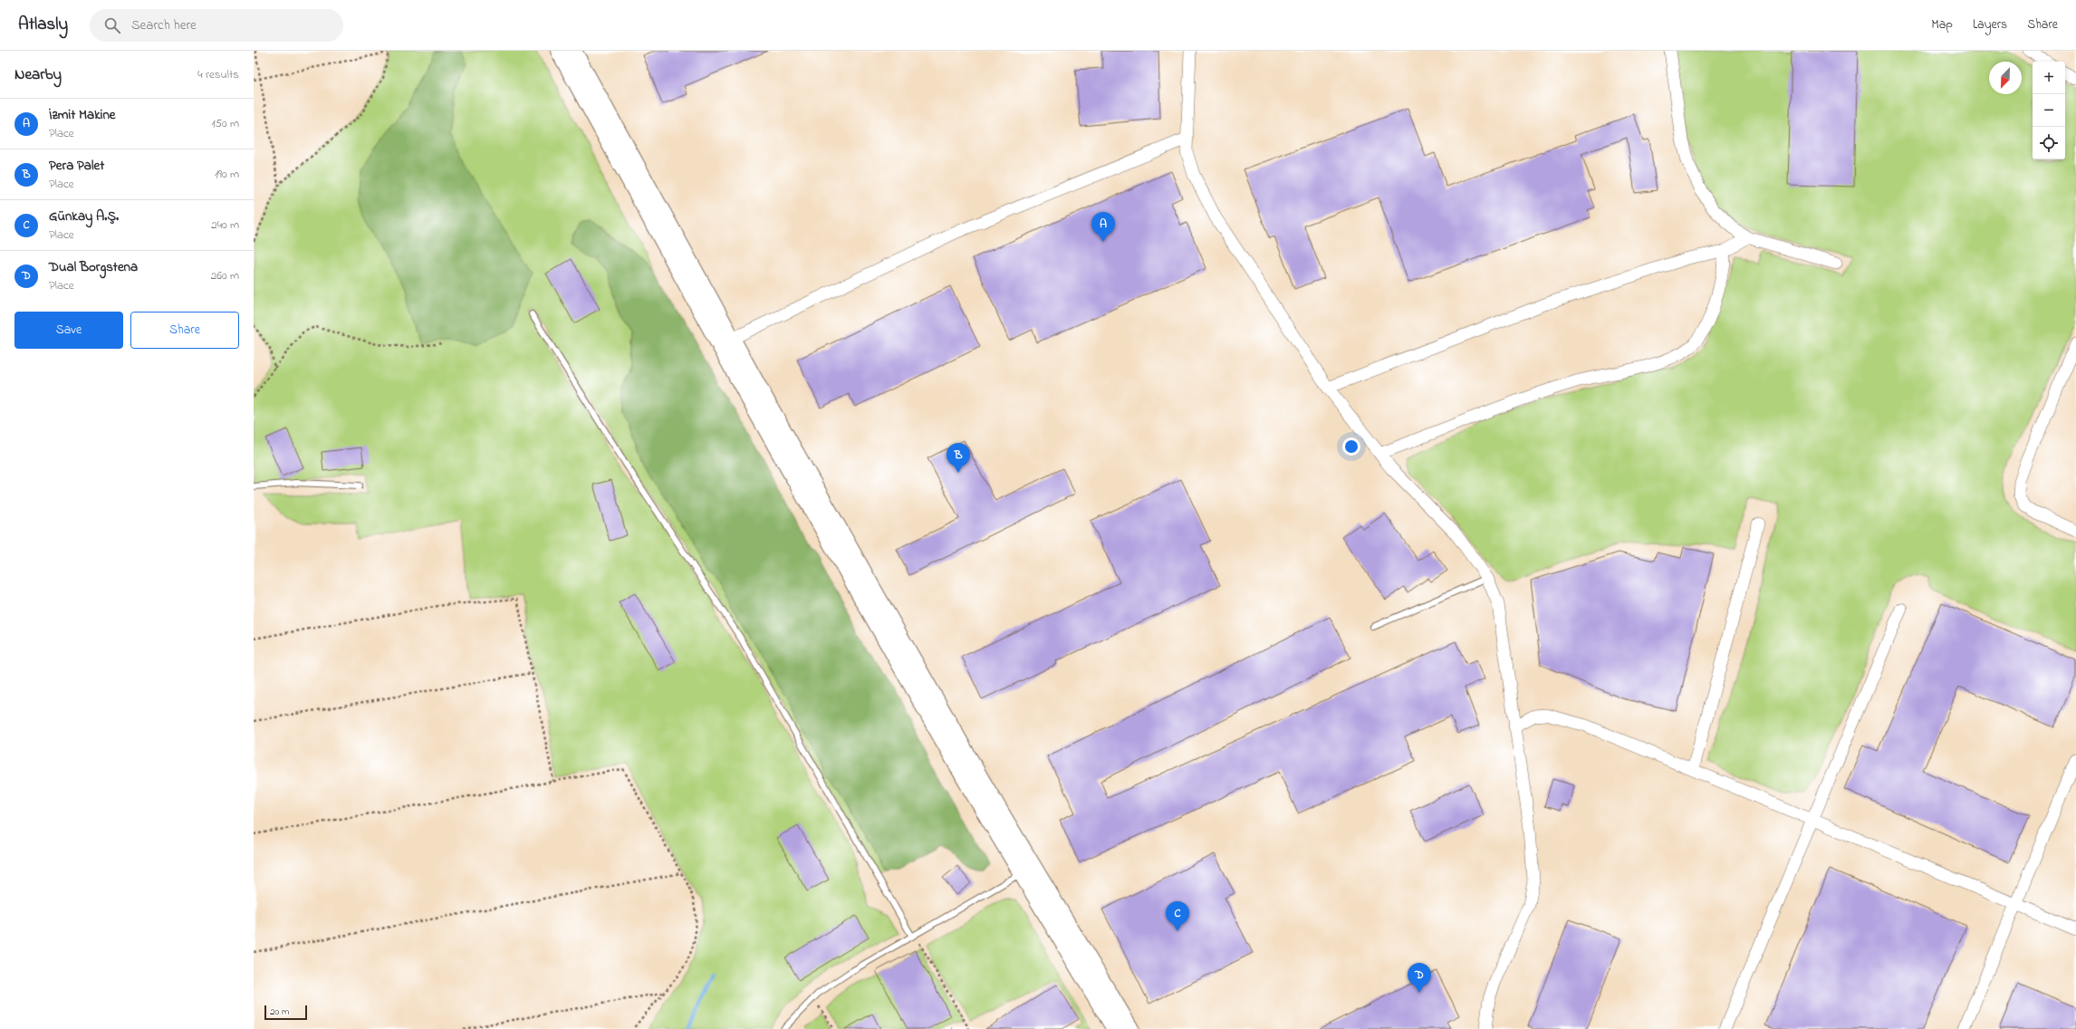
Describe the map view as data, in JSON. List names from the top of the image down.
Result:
{
  "scale_bar": "20 m",
  "north": "bottom left",
  "page": {
    "header": "Atlasly",
    "search": "Search here",
    "nav": ["Map", "Layers", "Share"],
    "heading": ["Nearby", "4 results"],
    "map_buttons": ["+", "−"],
    "list": [
      {
        "mark": "A",
        "name": "İzmit Makine",
        "note": "Place",
        "value": "150 m"
      },
      {
        "mark": "B",
        "name": "Pera Palet",
        "note": "Place",
        "value": "190 m"
      },
      {
        "mark": "C",
        "name": "Günkay A.Ş.",
        "note": "Place",
        "value": "240 m"
      },
      {
        "mark": "D",
        "name": "Dual Borgstena",
        "note": "Place",
        "value": "260 m"
      }
    ],
    "pins": [
      "A",
      "B",
      "C",
      "D"
    ],
    "buttons": ["Save", "Share"],
    "scale": "20 m"
  }
}
